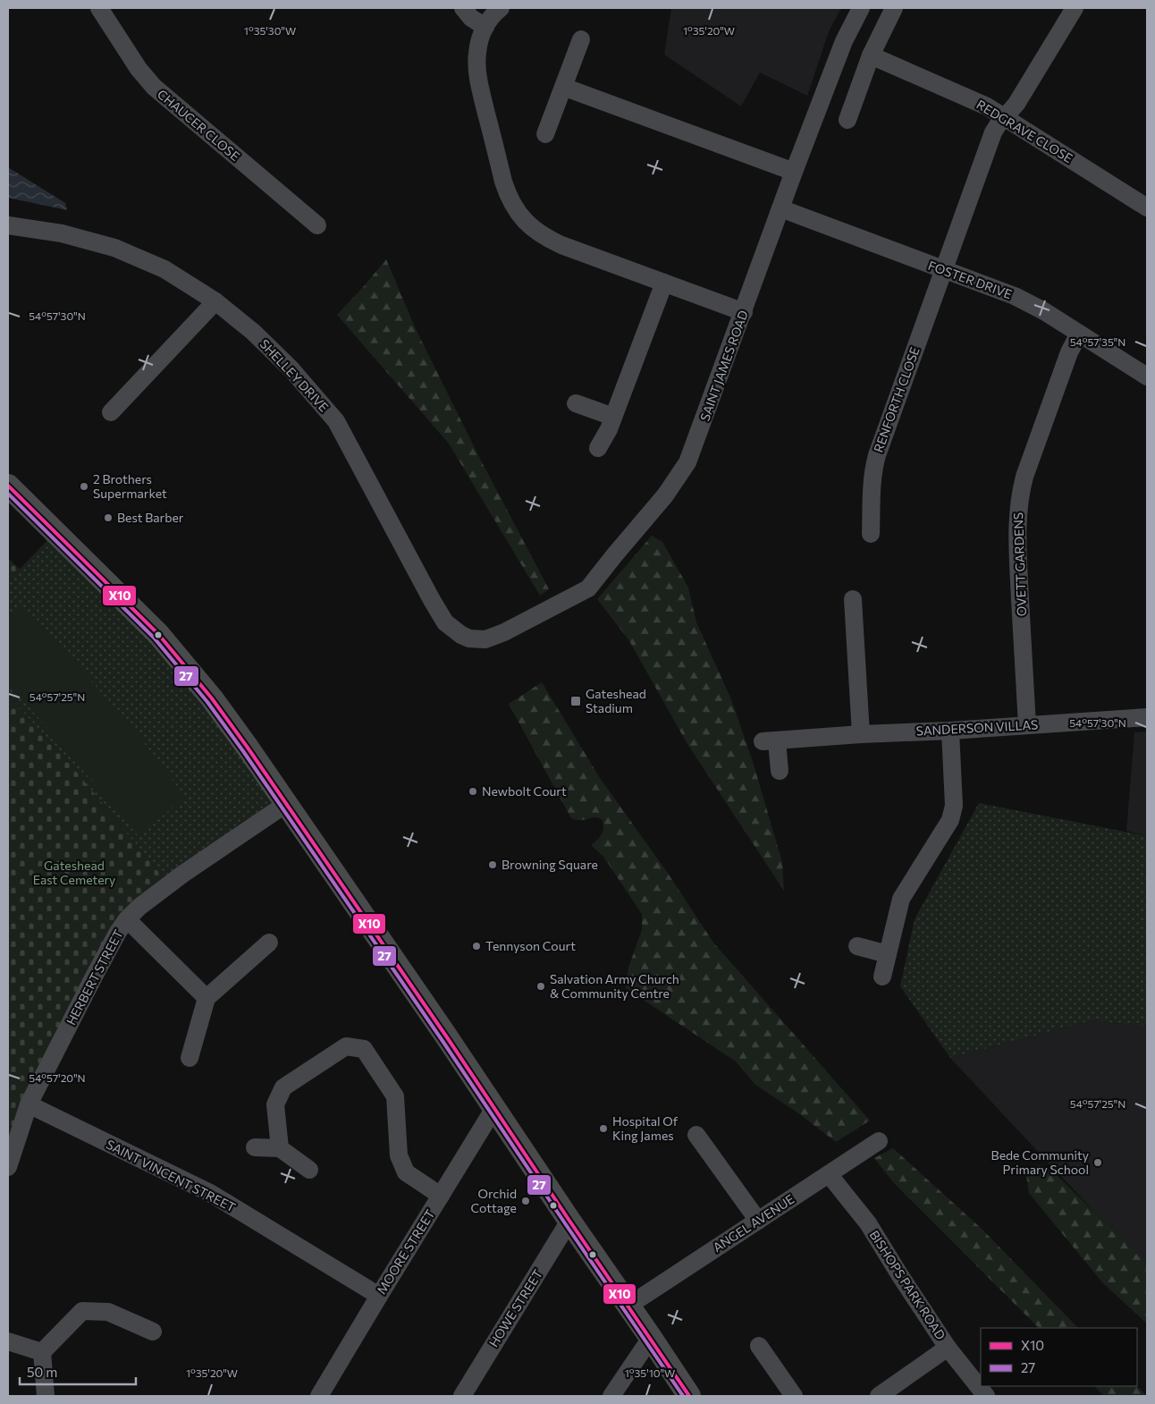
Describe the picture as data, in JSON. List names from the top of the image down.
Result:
{
  "streets": {
    "street": [
      "CHAUCER CLOSE",
      "REDGRAVE CLOSE",
      "FOSTER DRIVE",
      "SAINT JAMES ROAD",
      "SHELLEY DRIVE",
      "RENFORTH CLOSE",
      "OVETT GARDENS",
      "SANDERSON VILLAS",
      "HERBERT STREET",
      "SAINT VINCENT STREET",
      "ANGEL AVENUE",
      "MOORE STREET",
      "BISHOPS PARK ROAD",
      "HOWE STREET"
    ]
  },
  "crossings": [
    ["REDGRAVE CLOSE", "RENFORTH CLOSE"],
    ["FOSTER DRIVE", "SAINT JAMES ROAD"],
    ["FOSTER DRIVE", "RENFORTH CLOSE"],
    ["FOSTER DRIVE", "OVETT GARDENS"],
    ["SAINT JAMES ROAD", "SHELLEY DRIVE"],
    ["OVETT GARDENS", "SANDERSON VILLAS"],
    ["HERBERT STREET", "SAINT VINCENT STREET"],
    ["SAINT VINCENT STREET", "MOORE STREET"],
    ["ANGEL AVENUE", "BISHOPS PARK ROAD"]
  ],
  "parks": ["Gateshead East Cemetery"],
  "places": {
    "other": [
      "2 Brothers Supermarket",
      "Best Barber",
      "Newbolt Court",
      "Browning Square",
      "Tennyson Court",
      "Salvation Army Church & Community Centre",
      "Hospital Of King James",
      "Bede Community Primary School",
      "Orchid Cottage"
    ],
    "transit": ["Gateshead Stadium"]
  },
  "lines": ["transit line X10", "transit line 27"],
  "legend": ["X10", "27"],
  "scale_bar": "50 m",
  "coordinates": [
    "1°35'30\"W",
    "1°35'20\"W",
    "54°57'30\"N",
    "54°57'35\"N",
    "54°57'25\"N",
    "54°57'20\"N",
    "1°35'10\"W"
  ]
}
